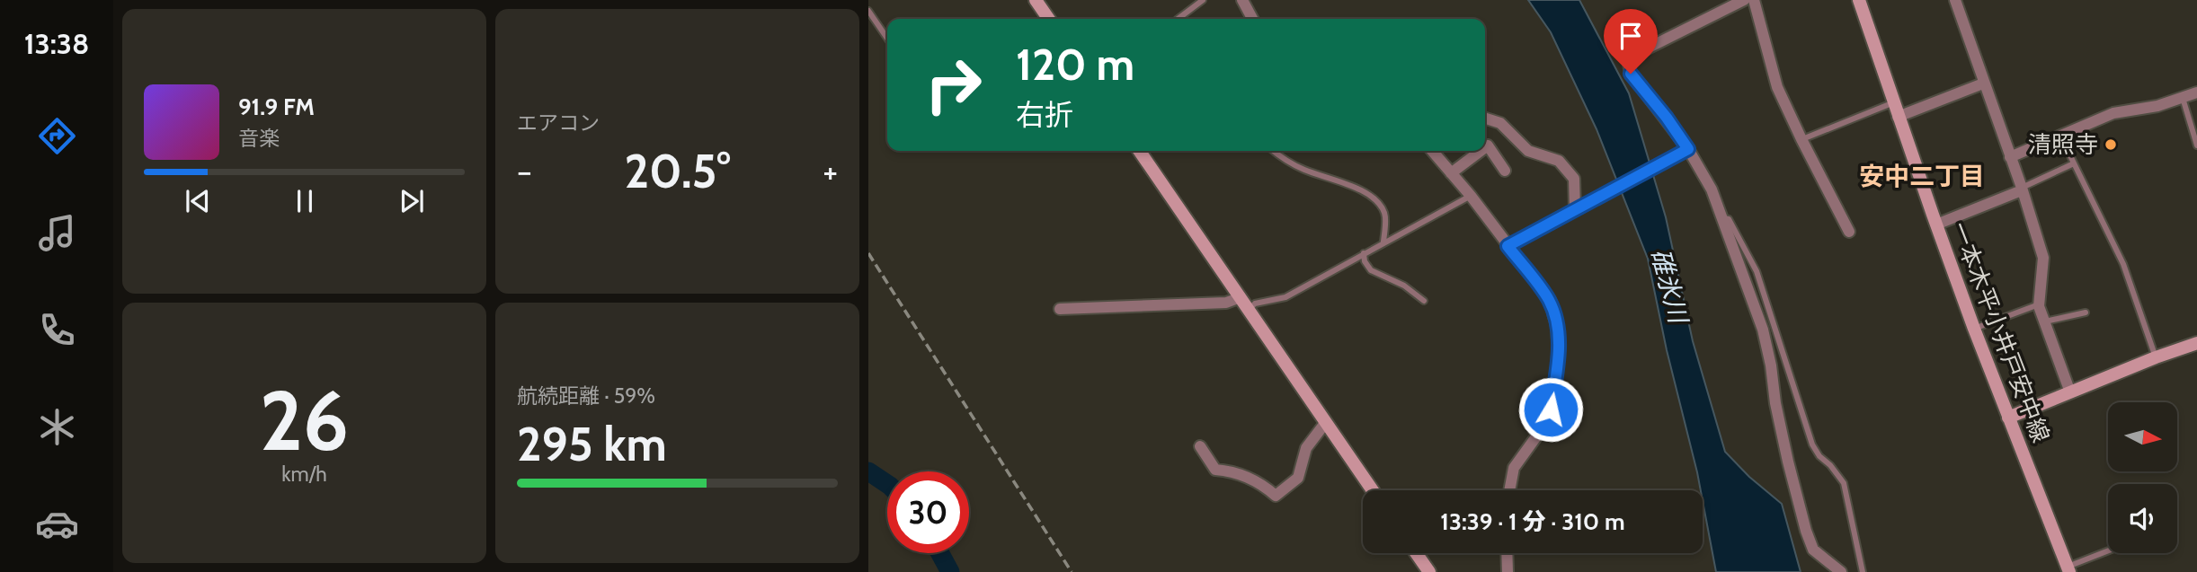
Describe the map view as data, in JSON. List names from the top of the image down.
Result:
{
  "streets": {
    "main road": ["一本木平小井戸安中線"]
  },
  "districts": ["安中二丁目"],
  "water": ["碓氷川"],
  "places": ["清照寺"],
  "north": "right",
  "page": {
    "tabs": "13:38",
    "tile": [
      "エアコン",
      ["26", "km/h"],
      ["航続距離 · 59%", "295 km"]
    ],
    "turn": ["120 m", "右折"],
    "song": ["91.9 FM", "音楽"],
    "heat": ["−", "20.5°", "+"],
    "limit": "30",
    "trip": "13:39 · 1 分 · 310 m"
  }
}
